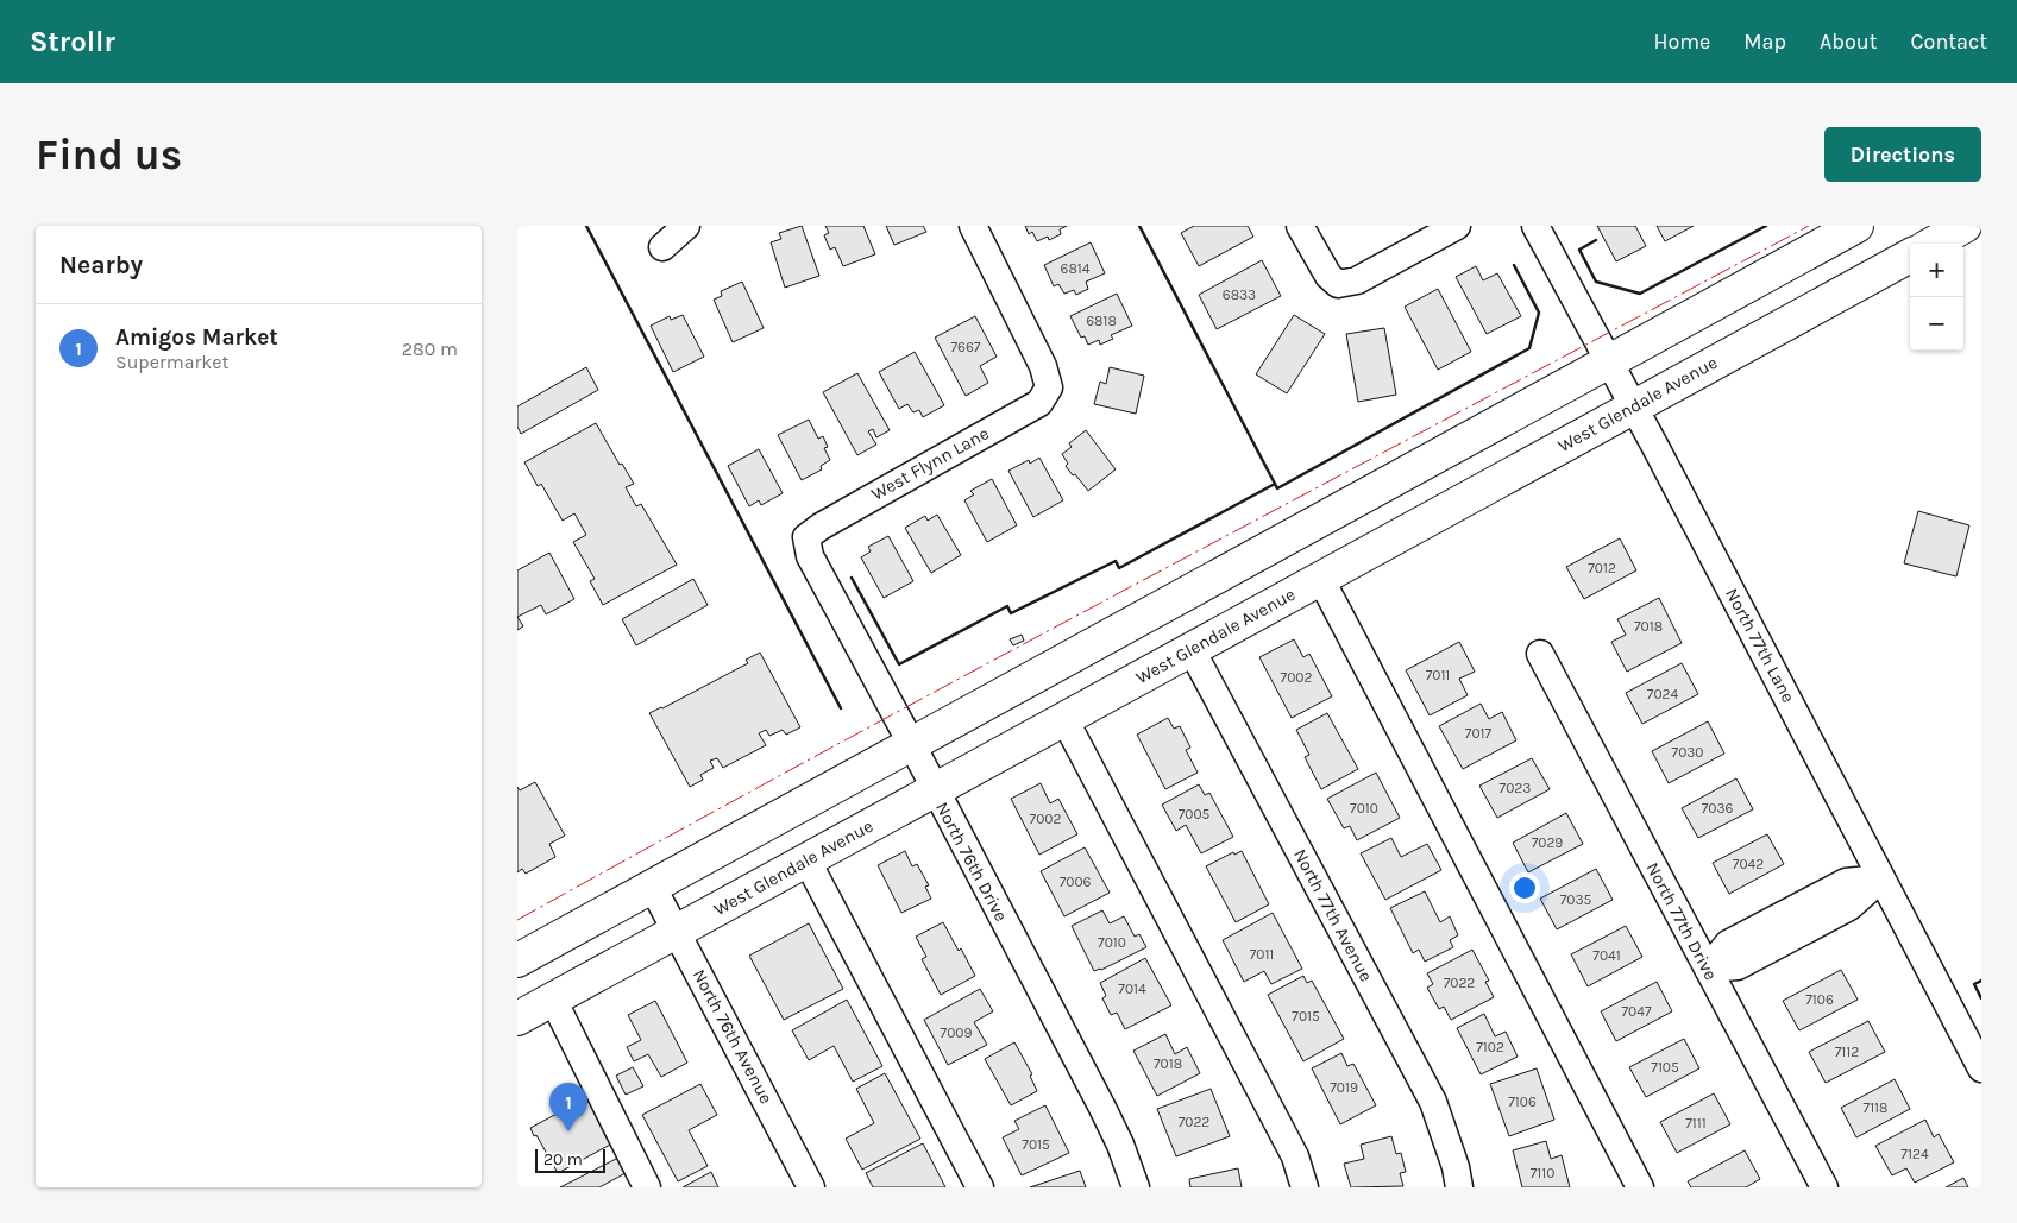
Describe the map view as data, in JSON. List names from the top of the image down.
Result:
{
  "streets": {
    "main road": ["West Glendale Avenue"],
    "street": [
      "West Flynn Lane",
      "North 77th Lane",
      "North 76th Drive",
      "North 77th Avenue",
      "North 77th Drive",
      "North 76th Avenue"
    ]
  },
  "crossings": [
    ["West Glendale Avenue", "North 77th Lane"],
    ["West Glendale Avenue", "North 76th Drive"],
    ["West Glendale Avenue", "North 77th Avenue"],
    ["West Glendale Avenue", "North 76th Avenue"],
    ["West Flynn Lane", "North 76th Drive"]
  ],
  "house_numbers": [
    "6814",
    "6833",
    "6818",
    "7667",
    "7012",
    "7018",
    "7011",
    "7002",
    "7024",
    "7017",
    "7030",
    "7023",
    "7010",
    "7036",
    "7005",
    "7002",
    "7029",
    "7042",
    "7006",
    "7035",
    "7010",
    "7011",
    "7041",
    "7022",
    "7014",
    "7106",
    "7047",
    "7015",
    "7009",
    "7102",
    "7112",
    "7018",
    "7105",
    "7019",
    "7106",
    "7118",
    "7022",
    "7111",
    "7015",
    "7124",
    "7110"
  ],
  "scale_bar": "20 m",
  "page": {
    "header": "Strollr",
    "nav": [
      "Home",
      "Map",
      "About",
      "Contact"
    ],
    "buttons": "Directions",
    "title": "Find us",
    "heading": "Nearby",
    "map_buttons": ["+", "−"],
    "list": [
      {
        "mark": "1",
        "name": "Amigos Market",
        "note": "Supermarket",
        "value": "280 m"
      }
    ],
    "pins": "1",
    "scale": "20 m"
  }
}
